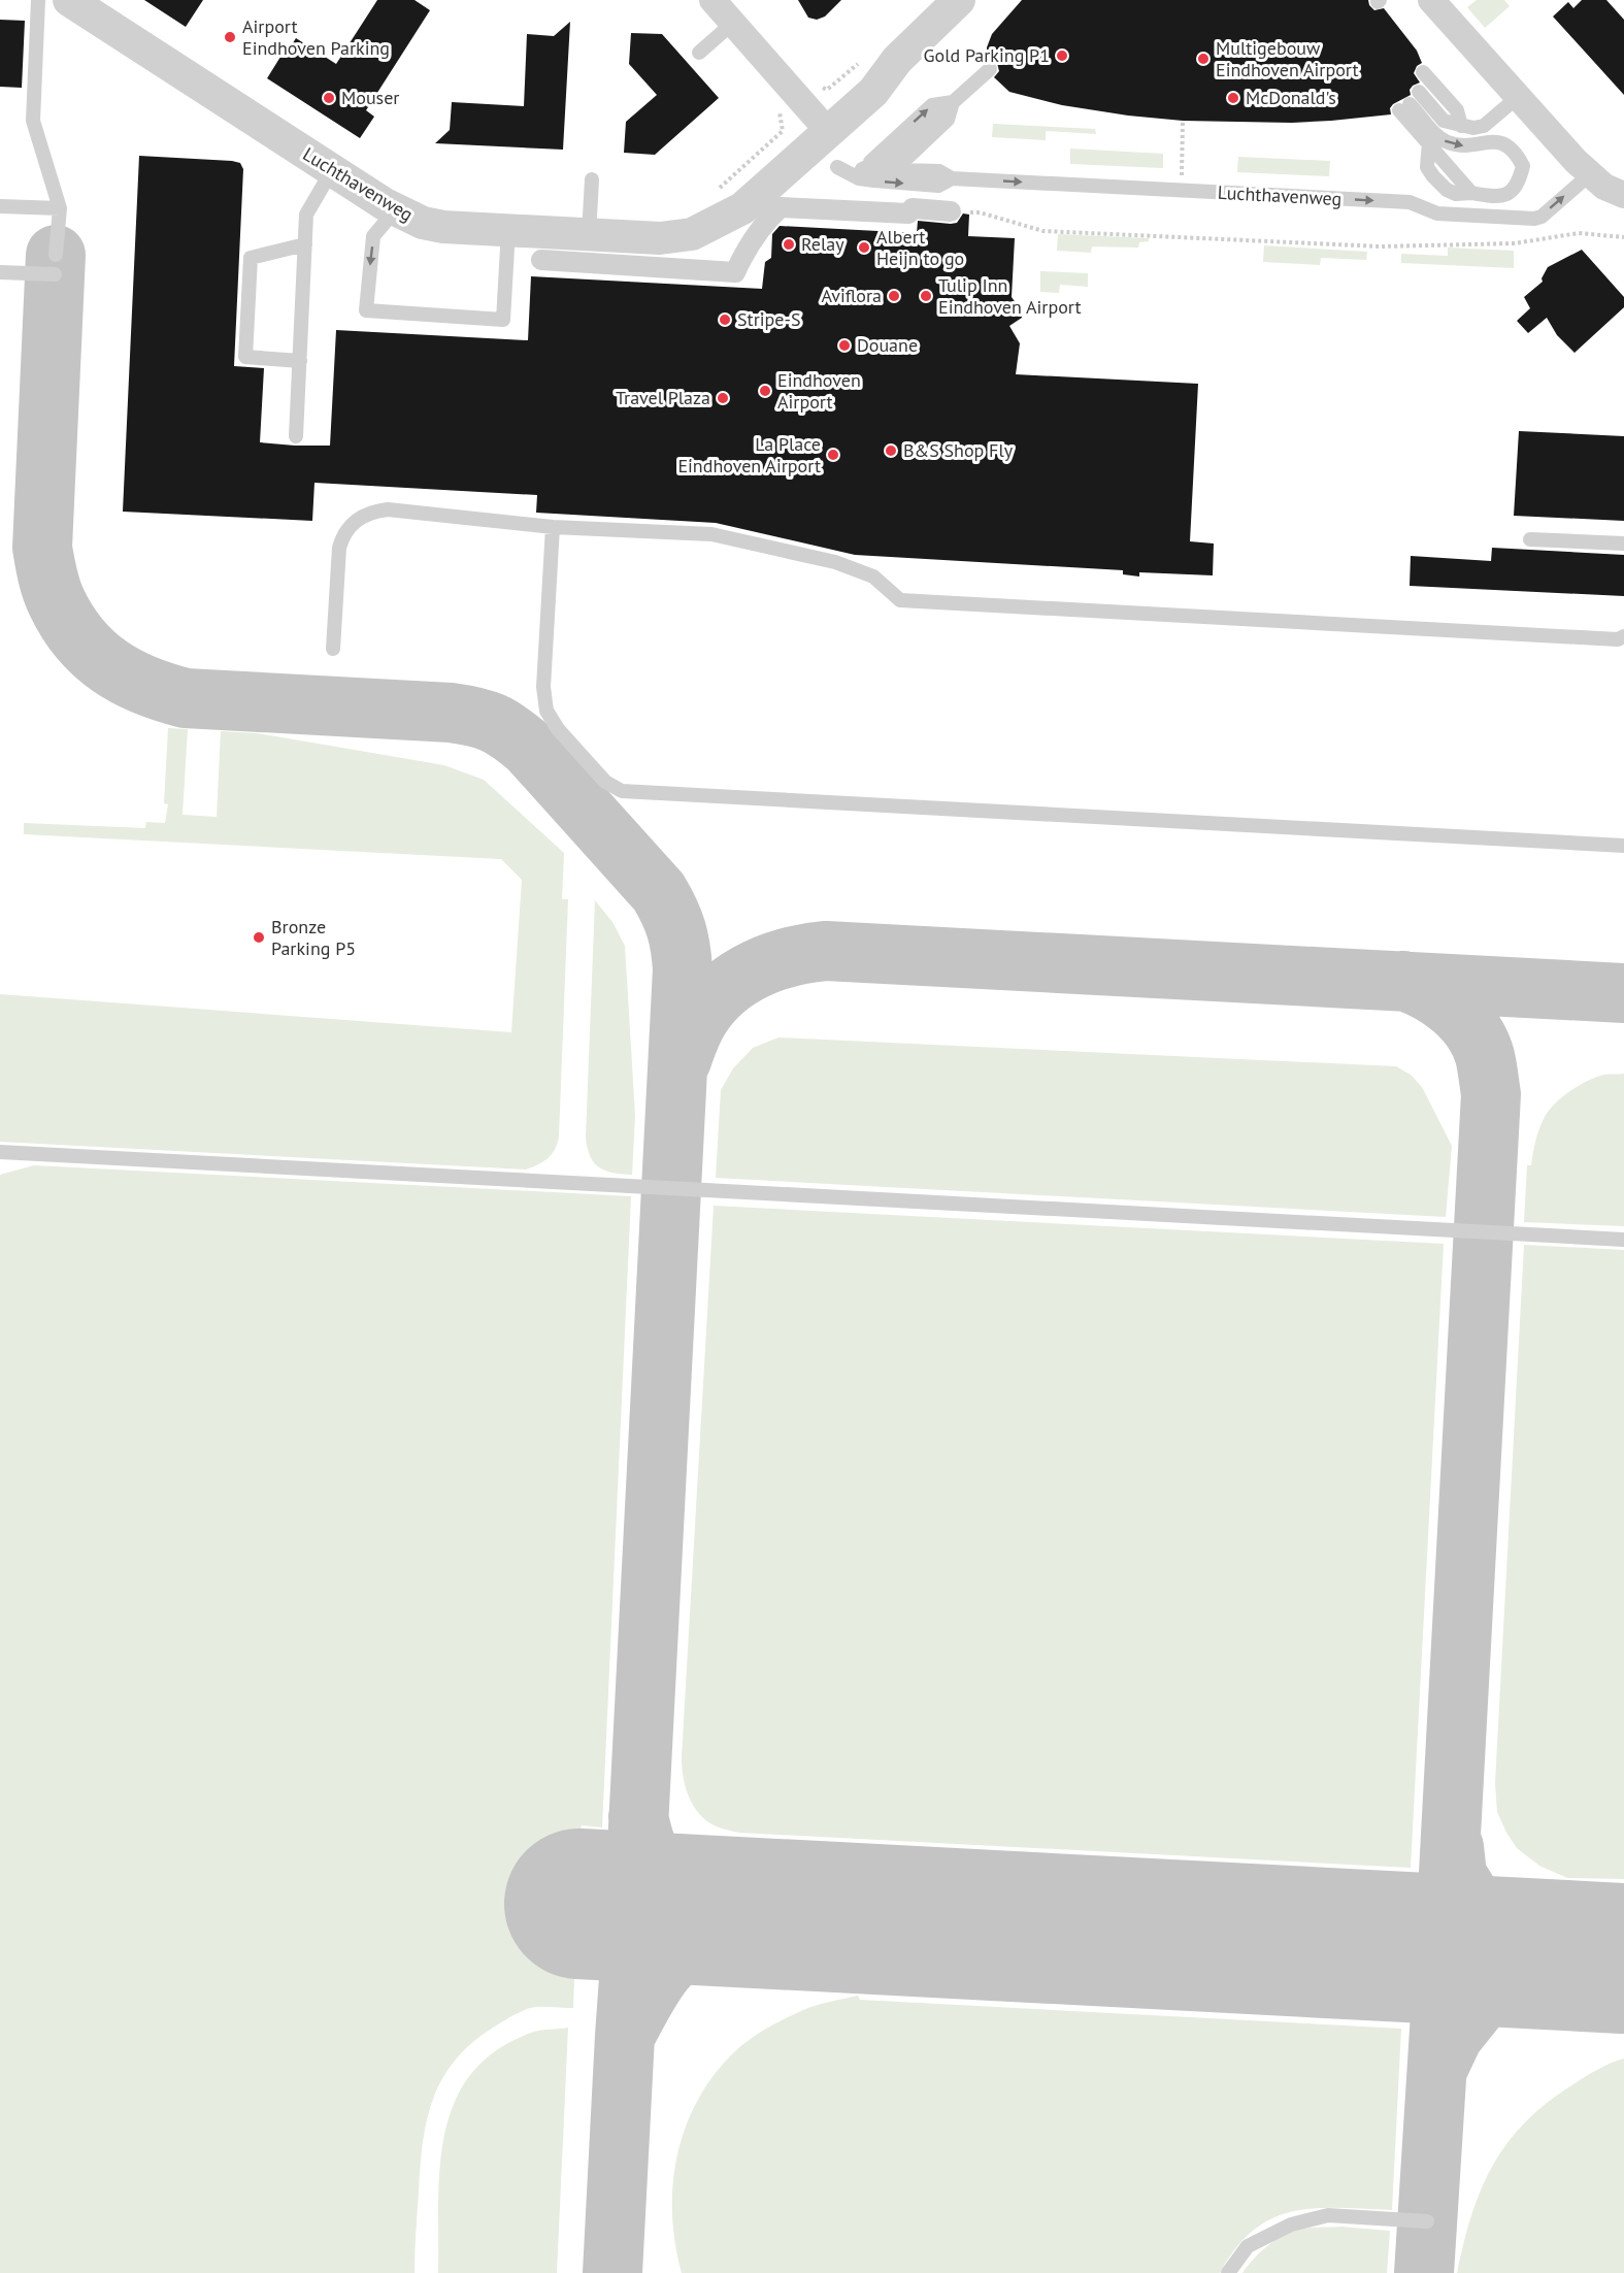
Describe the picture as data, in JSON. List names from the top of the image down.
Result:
{
  "streets": {
    "street": ["Luchthavenweg"]
  },
  "places": [
    "Airport Eindhoven Parking",
    "Gold Parking P1",
    "Multigebouw Eindhoven Airport",
    "Mouser",
    "McDonald's",
    "Relay",
    "Albert Heijn to go",
    "Aviflora",
    "Tulip Inn Eindhoven Airport",
    "Stripe-S",
    "Douane",
    "Eindhoven Airport",
    "Travel Plaza",
    "B&S Shop Fly",
    "La Place Eindhoven Airport",
    "Bronze Parking P5"
  ]
}
